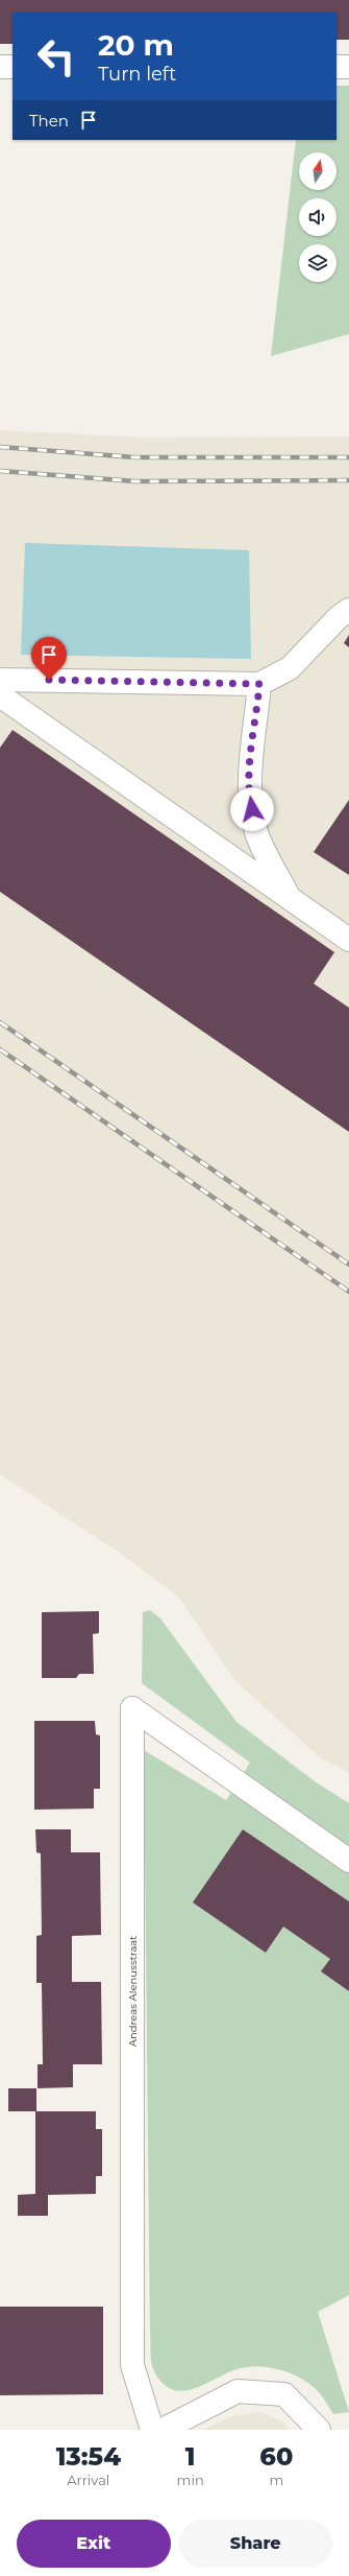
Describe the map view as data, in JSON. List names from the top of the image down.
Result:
{
  "streets": {
    "street": ["Andreas Alenusstraat"]
  },
  "north": "top",
  "page": {
    "turn": ["20 m", "Turn left"],
    "then": "Then",
    "eta": [
      "13:54",
      "Arrival",
      "1",
      "min",
      "60",
      "m"
    ],
    "buttons": ["Exit", "Share"]
  }
}
